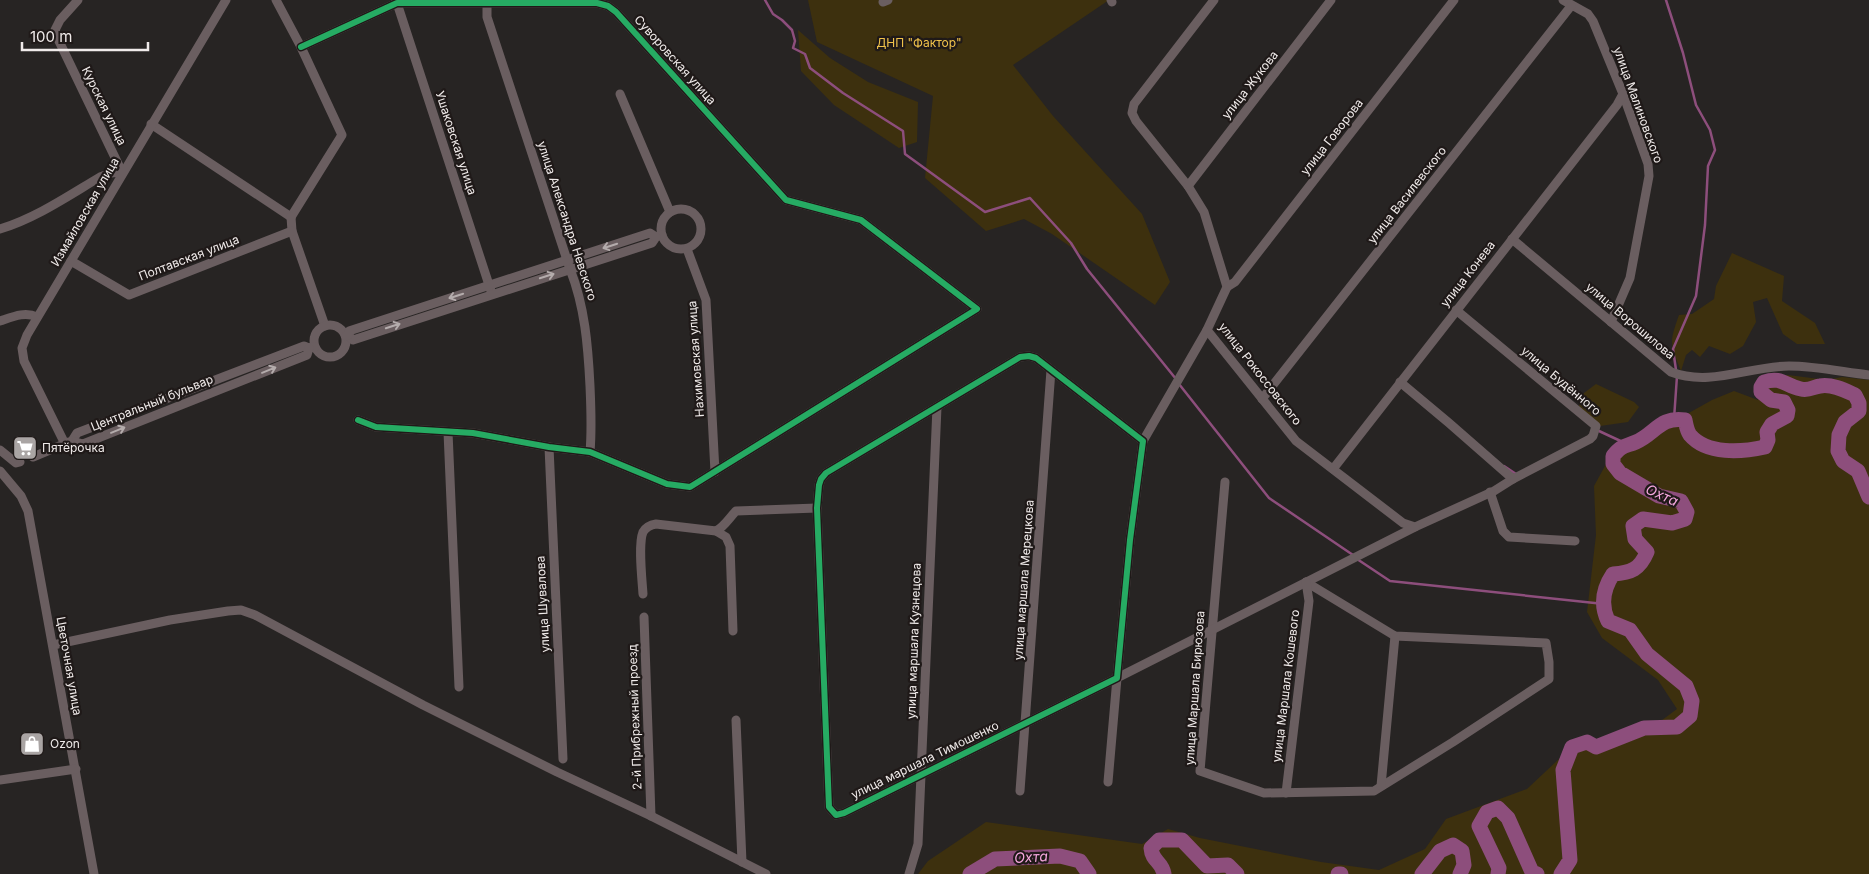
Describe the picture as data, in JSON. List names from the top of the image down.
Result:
{
  "streets": {
    "street": [
      "Суворовская улица",
      "улица Жукова",
      "улица Малиновского",
      "Курская улица",
      "улица Говорова",
      "Ушаковская улица",
      "улица Василевского",
      "Измайловская улица",
      "улица Александра Невского",
      "Полтавская улица",
      "улица Конева",
      "улица Ворошилова",
      "Нахимовская улица",
      "улица Рокоссовского",
      "улица Будённого",
      "Центральный бульвар",
      "улица маршала Мерецкова",
      "улица Шувалова",
      "улица маршала Кузнецова",
      "Цветочная улица",
      "улица Маршала Кошевого",
      "улица Маршала Бирюзова",
      "2-й Прибрежный проезд",
      "улица маршала Тимошенко"
    ]
  },
  "crossings": [
    ["Суворовская улица", "Ушаковская улица"],
    ["Суворовская улица", "улица Александра Невского"],
    ["Суворовская улица", "Нахимовская улица"],
    ["улица Малиновского", "улица Василевского"],
    ["улица Малиновского", "улица Конева"],
    ["улица Малиновского", "улица Ворошилова"],
    ["Курская улица", "Измайловская улица"],
    ["улица Говорова", "улица Рокоссовского"],
    ["улица Василевского", "улица Рокоссовского"],
    ["Измайловская улица", "Полтавская улица"],
    ["Измайловская улица", "Центральный бульвар"],
    ["улица Конева", "улица Ворошилова"],
    ["улица Конева", "улица Рокоссовского"],
    ["улица Конева", "улица Будённого"],
    ["улица Рокоссовского", "улица маршала Тимошенко"],
    ["улица маршала Мерецкова", "улица маршала Тимошенко"],
    ["улица маршала Кузнецова", "улица маршала Тимошенко"],
    ["улица Маршала Кошевого", "улица Маршала Бирюзова"],
    ["улица Маршала Кошевого", "улица маршала Тимошенко"],
    ["улица Маршала Бирюзова", "улица маршала Тимошенко"]
  ],
  "water": ["Охта"],
  "parks": ["ДНП \"Фактор\""],
  "places": {
    "supermarket": ["Пятёрочка"],
    "shop": ["Ozon"]
  },
  "scale_bar": "100 m"
}
